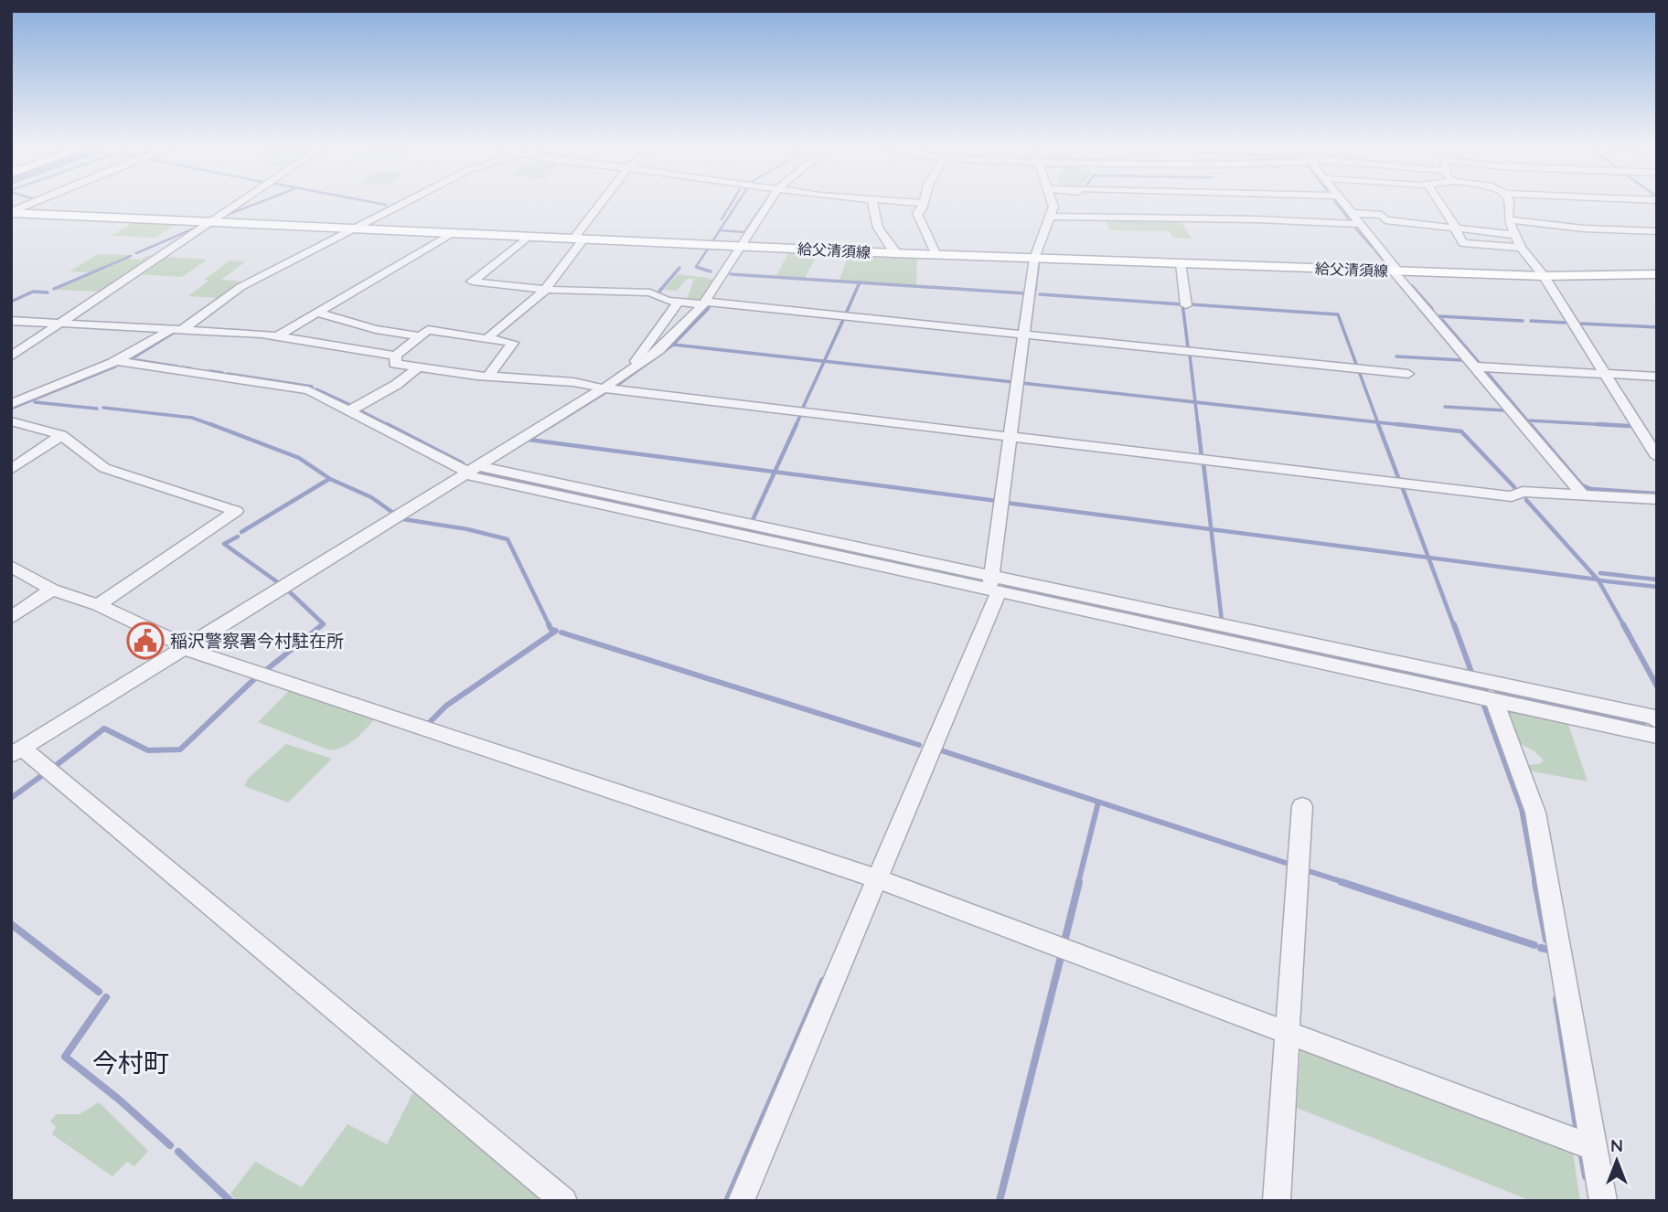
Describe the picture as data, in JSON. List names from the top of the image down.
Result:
{
  "streets": {
    "main road": ["給父清須線"]
  },
  "districts": ["今村町"],
  "places": {
    "public building": ["稲沢警察署今村駐在所"]
  },
  "north": "top"
}
